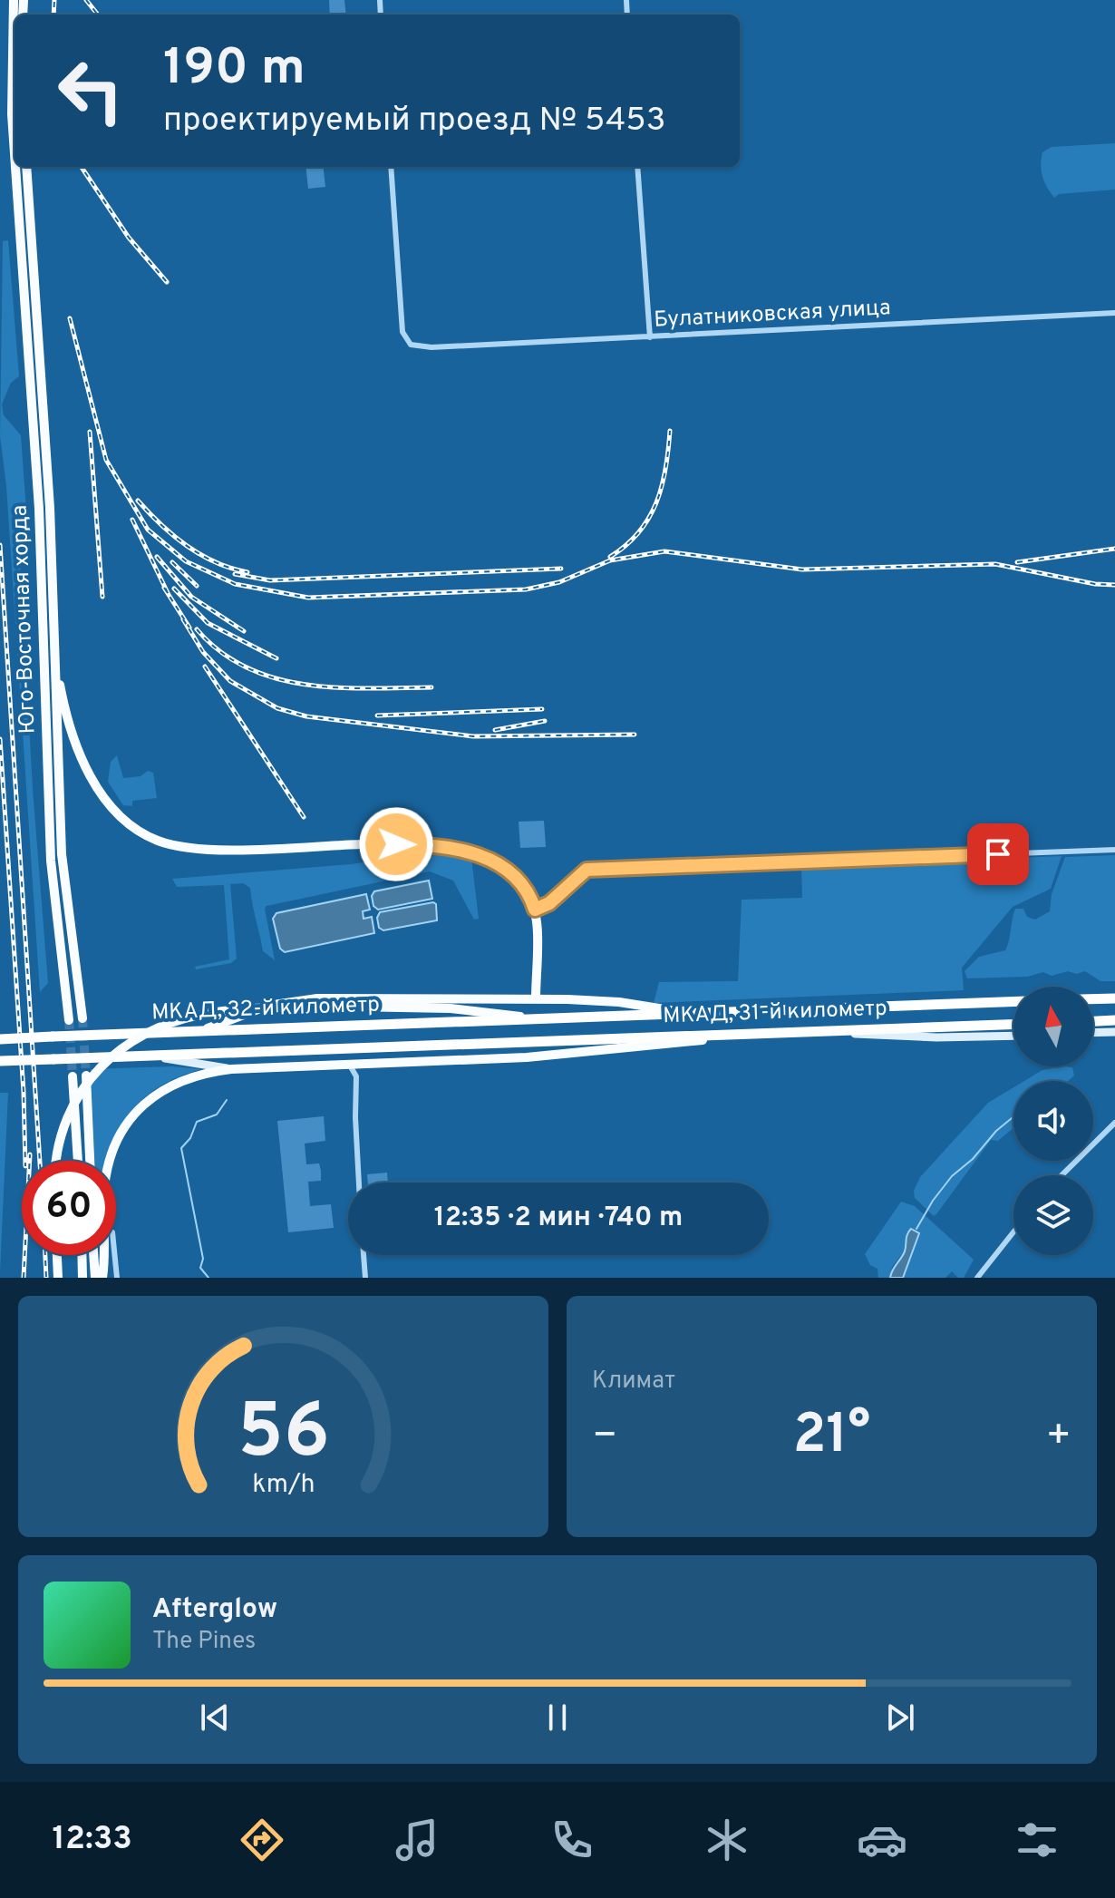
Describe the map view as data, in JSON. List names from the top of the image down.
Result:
{
  "streets": {
    "highway": ["МКАД, 32-й километр", "МКАД, 31-й километр"],
    "main road": ["Юго-Восточная хорда"],
    "street": ["Булатниковская улица"]
  },
  "crossings": [
    ["МКАД, 32-й километр", "МКАД, 31-й километр"]
  ],
  "north": "top",
  "page": {
    "turn": ["190 m", "проектируемый проезд № 5453"],
    "limit": "60",
    "trip": "12:35 · 2 мин · 740 m",
    "tile": "Климат",
    "heat": ["−", "21°", "+"],
    "song": ["Afterglow", "The Pines"],
    "tabs": "12:33",
    "gauge": ["56", "km/h"]
  }
}
